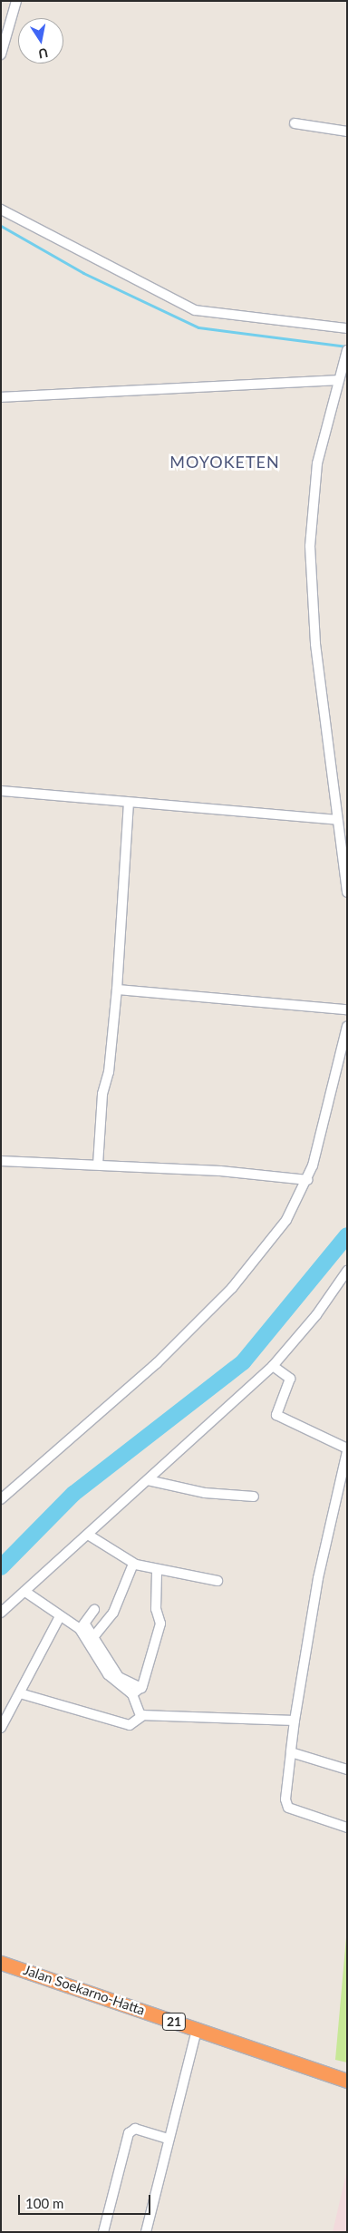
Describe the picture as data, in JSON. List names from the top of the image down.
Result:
{
  "streets": {
    "highway": ["Jalan Soekarno-Hatta", "21"]
  },
  "districts": ["MOYOKETEN"],
  "scale_bar": "100 m",
  "north": "bottom"
}
